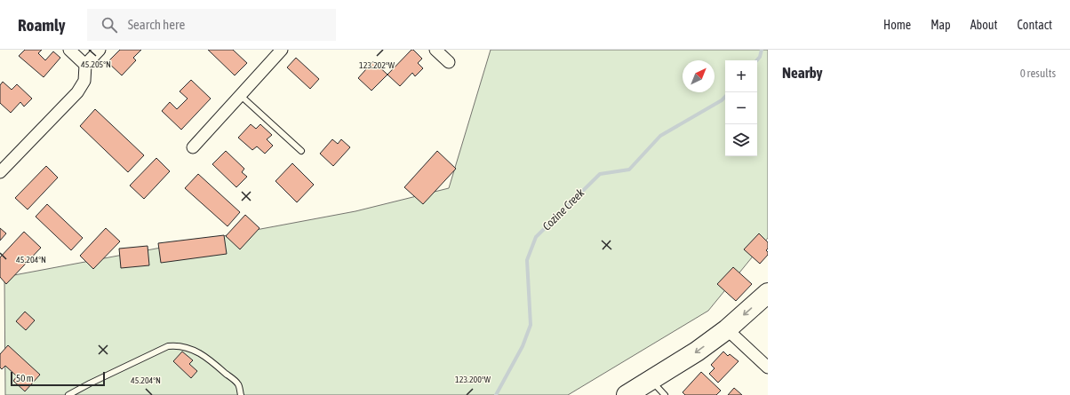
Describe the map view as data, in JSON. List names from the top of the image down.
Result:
{
  "water": ["Cozine Creek"],
  "scale_bar": "50 m",
  "north": "top right",
  "page": {
    "header": "Roamly",
    "search": "Search here",
    "nav": [
      "Home",
      "Map",
      "About",
      "Contact"
    ],
    "heading": ["Nearby", "0 results"],
    "map_buttons": ["+", "−"],
    "scale": "50 m"
  },
  "coordinates": [
    "45.205°N",
    "123.202°W",
    "45.204°N",
    "123.200°W"
  ]
}
